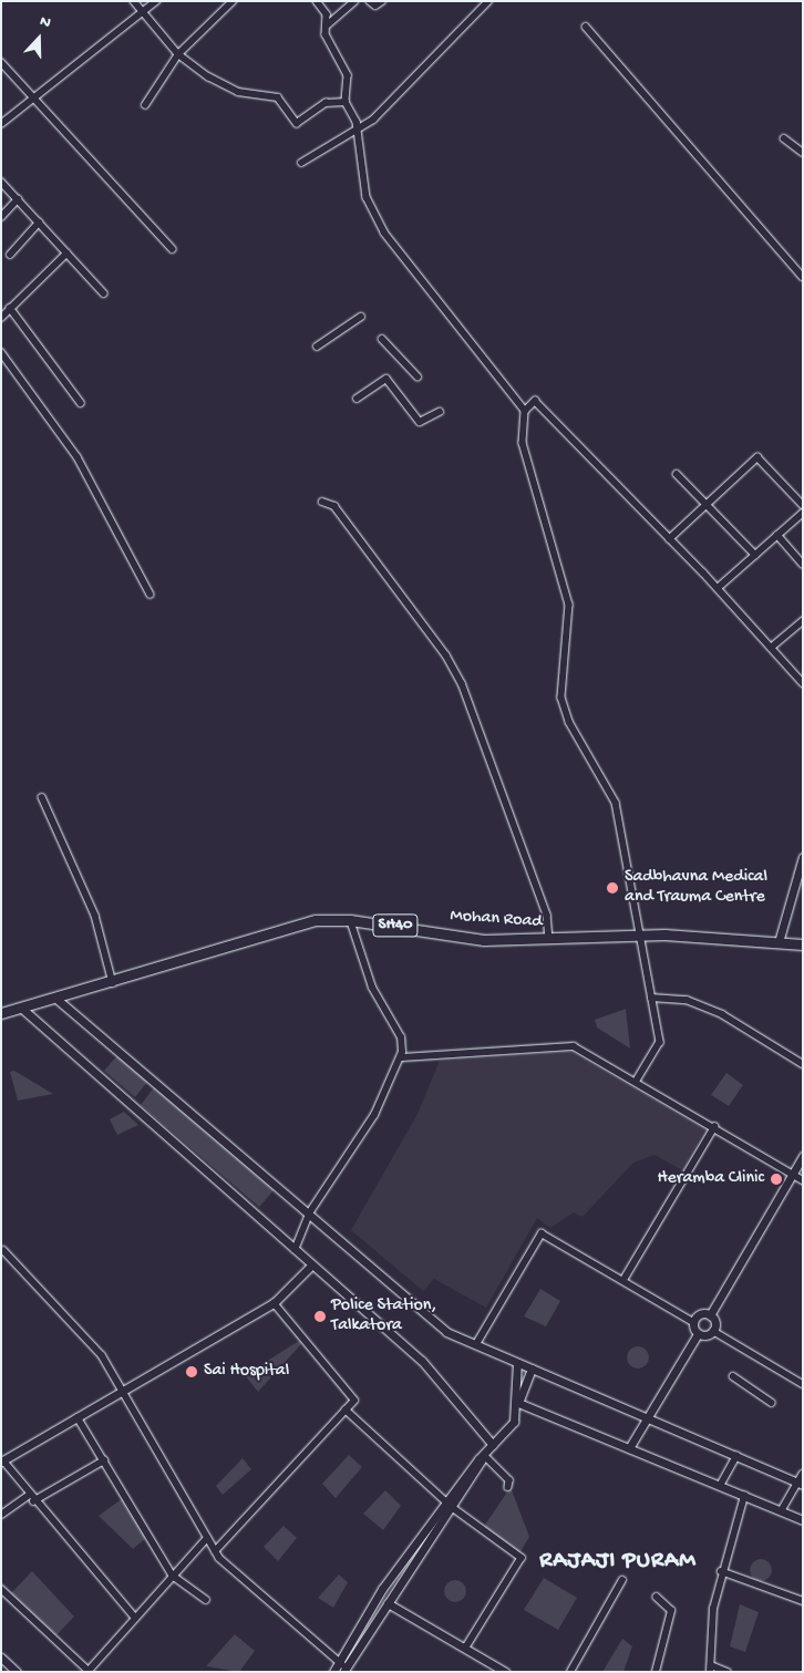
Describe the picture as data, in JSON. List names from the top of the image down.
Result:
{
  "streets": {
    "main road": ["Mohan Road", "SH40"]
  },
  "districts": ["RAJAJI PURAM"],
  "places": [
    "Sadbhavna Medical and Trauma Centre",
    "Heramba Clinic",
    "Police Station, Talkatora",
    "Sai Hospital"
  ],
  "north": "top"
}
